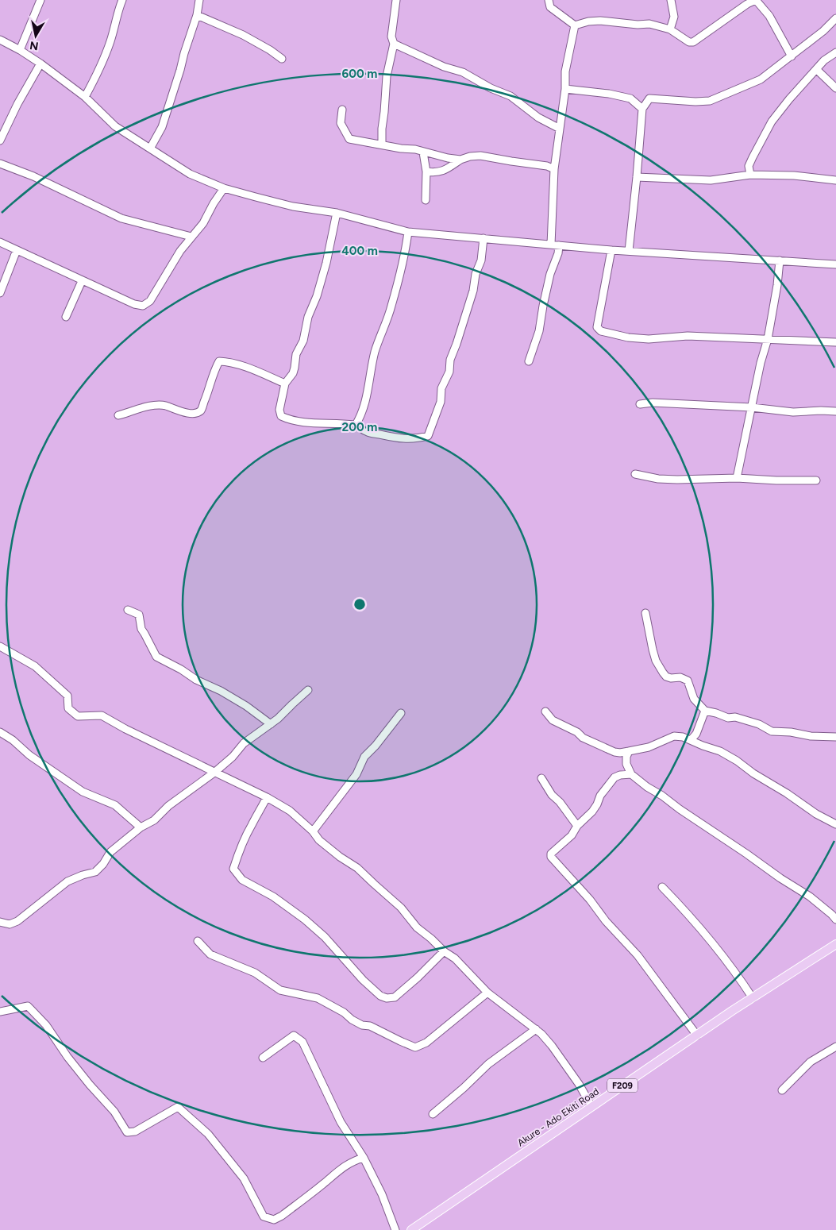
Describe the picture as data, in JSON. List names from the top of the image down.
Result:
{
  "streets": {
    "main road": ["F209", "Akure - Ado Ekiti Road"]
  },
  "north": "bottom",
  "rings": ["600 m", "400 m", "200 m"]
}
